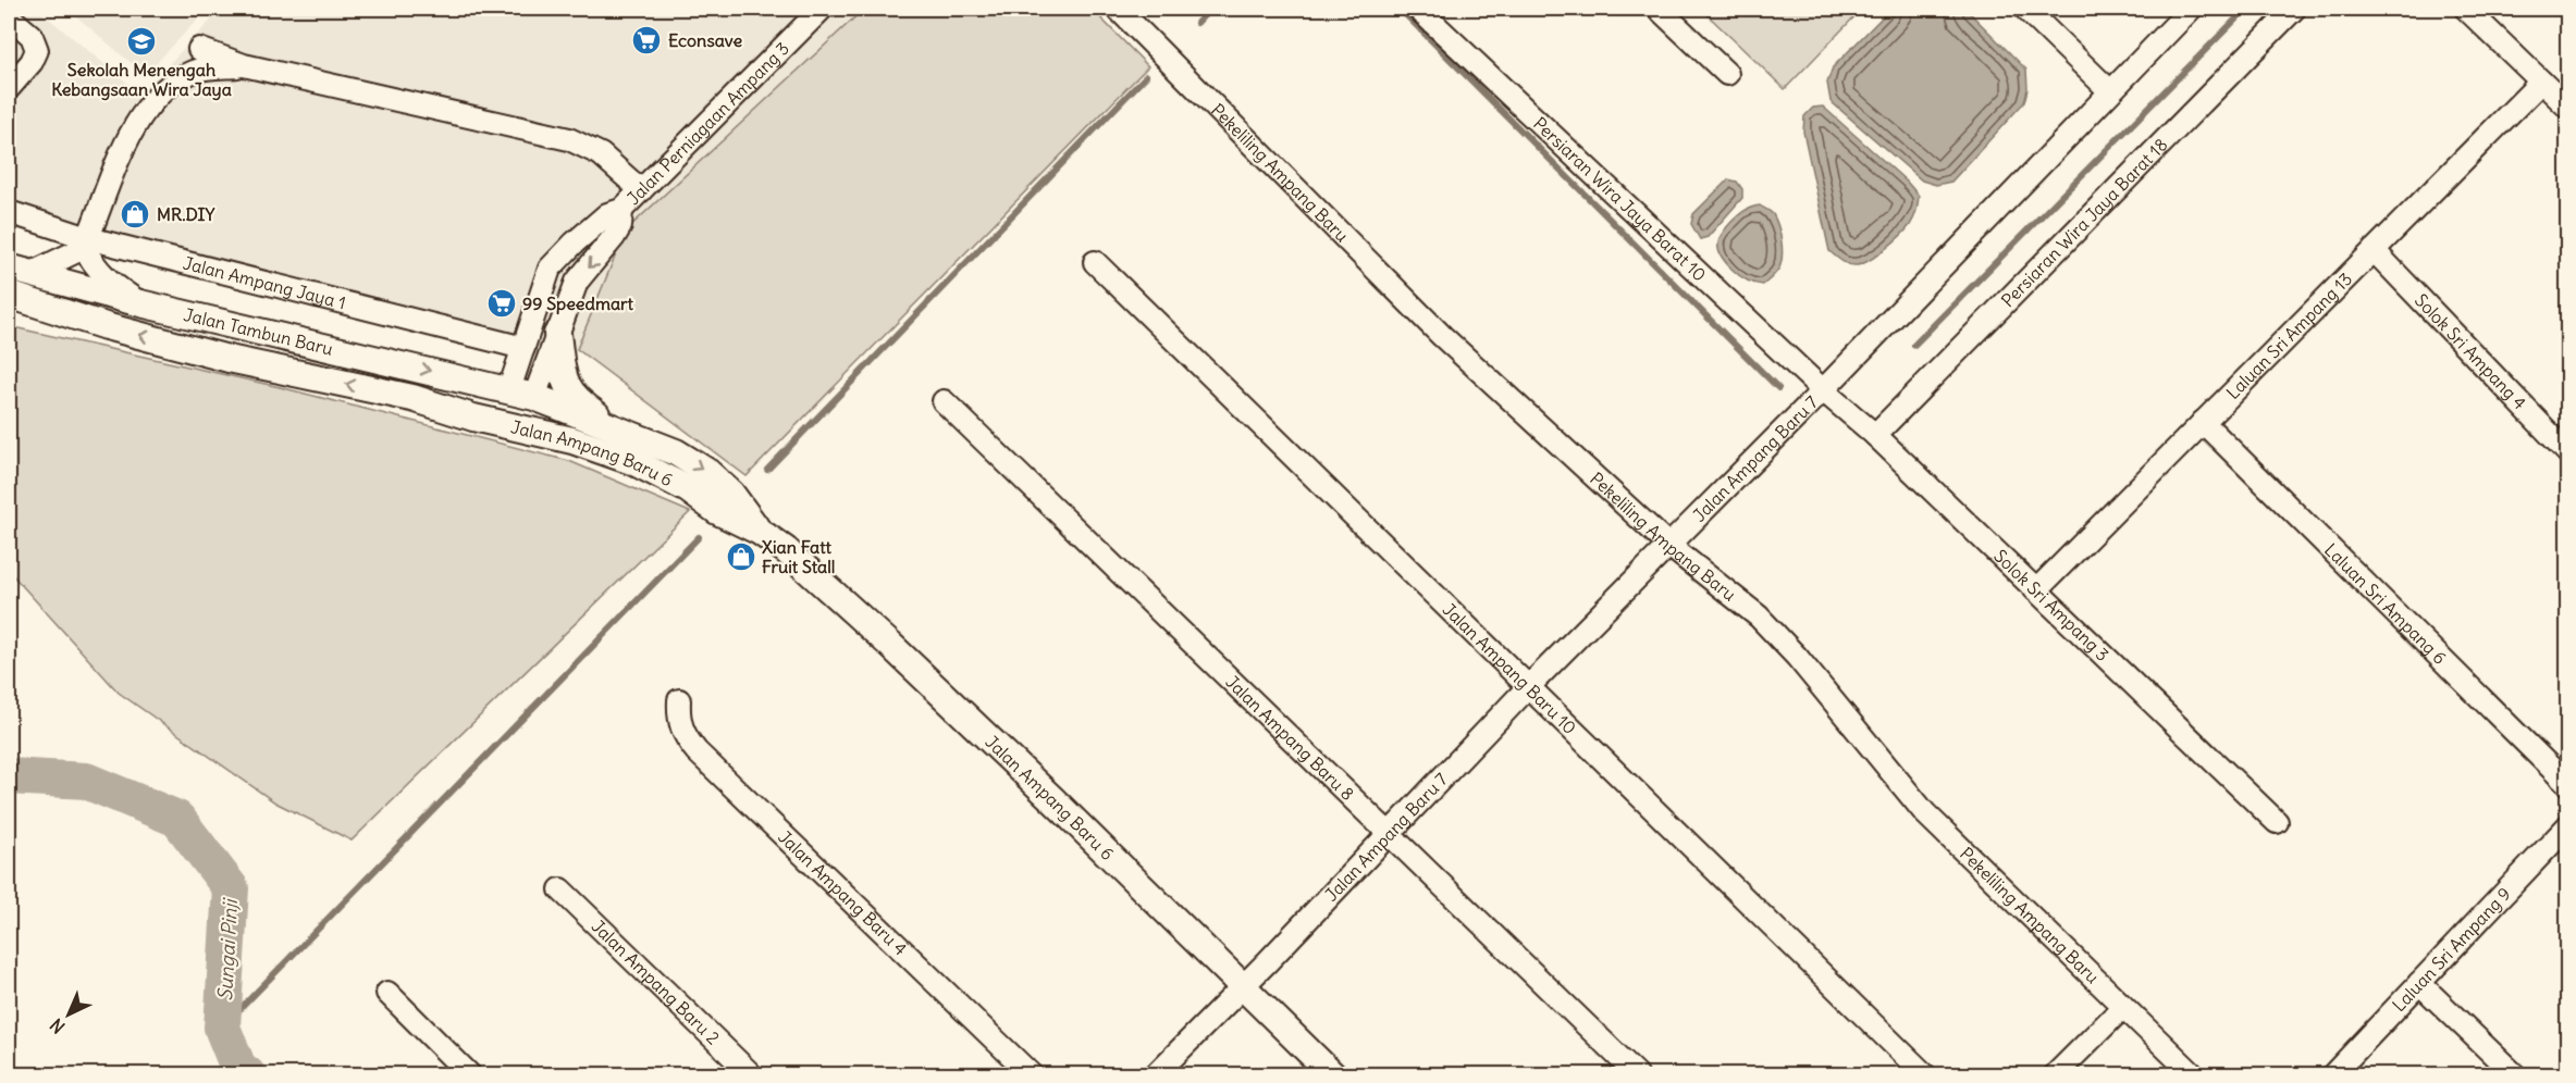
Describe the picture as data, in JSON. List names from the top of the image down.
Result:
{
  "streets": {
    "main road": ["Jalan Tambun Baru", "Jalan Ampang Baru 6"],
    "street": [
      "Jalan Perniagaan Ampang 3",
      "Pekeliling Ampang Baru",
      "Persiaran Wira Jaya Barat 10",
      "Persiaran Wira Jaya Barat 18",
      "Jalan Ampang Jaya 1",
      "Laluan Sri Ampang 13",
      "Solok Sri Ampang 4",
      "Jalan Ampang Baru 7",
      "Solok Sri Ampang 3",
      "Laluan Sri Ampang 6",
      "Jalan Ampang Baru 10",
      "Jalan Ampang Baru 8",
      "Jalan Ampang Baru 4",
      "Laluan Sri Ampang 9",
      "Jalan Ampang Baru 2"
    ]
  },
  "crossings": [
    ["Jalan Perniagaan Ampang 3", "Jalan Ampang Jaya 1"],
    ["Jalan Perniagaan Ampang 3", "Jalan Tambun Baru"],
    ["Jalan Perniagaan Ampang 3", "Jalan Ampang Baru 6"],
    ["Pekeliling Ampang Baru", "Jalan Ampang Baru 7"],
    ["Persiaran Wira Jaya Barat 10", "Jalan Ampang Baru 7"],
    ["Persiaran Wira Jaya Barat 10", "Solok Sri Ampang 3"],
    ["Persiaran Wira Jaya Barat 18", "Solok Sri Ampang 3"],
    ["Jalan Tambun Baru", "Jalan Ampang Baru 6"],
    ["Laluan Sri Ampang 13", "Solok Sri Ampang 4"],
    ["Laluan Sri Ampang 13", "Solok Sri Ampang 3"],
    ["Laluan Sri Ampang 13", "Laluan Sri Ampang 6"],
    ["Jalan Ampang Baru 6", "Jalan Ampang Baru 7"],
    ["Jalan Ampang Baru 7", "Solok Sri Ampang 3"],
    ["Jalan Ampang Baru 7", "Jalan Ampang Baru 10"],
    ["Jalan Ampang Baru 7", "Jalan Ampang Baru 8"]
  ],
  "water": ["Sungai Pinji"],
  "places": {
    "supermarket": ["Econsave", "99 Speedmart"],
    "school or university": ["Sekolah Menengah Kebangsaan Wira Jaya"],
    "shop": ["MR.DIY", "Xian Fatt Fruit Stall"]
  },
  "north": "bottom left"
}
